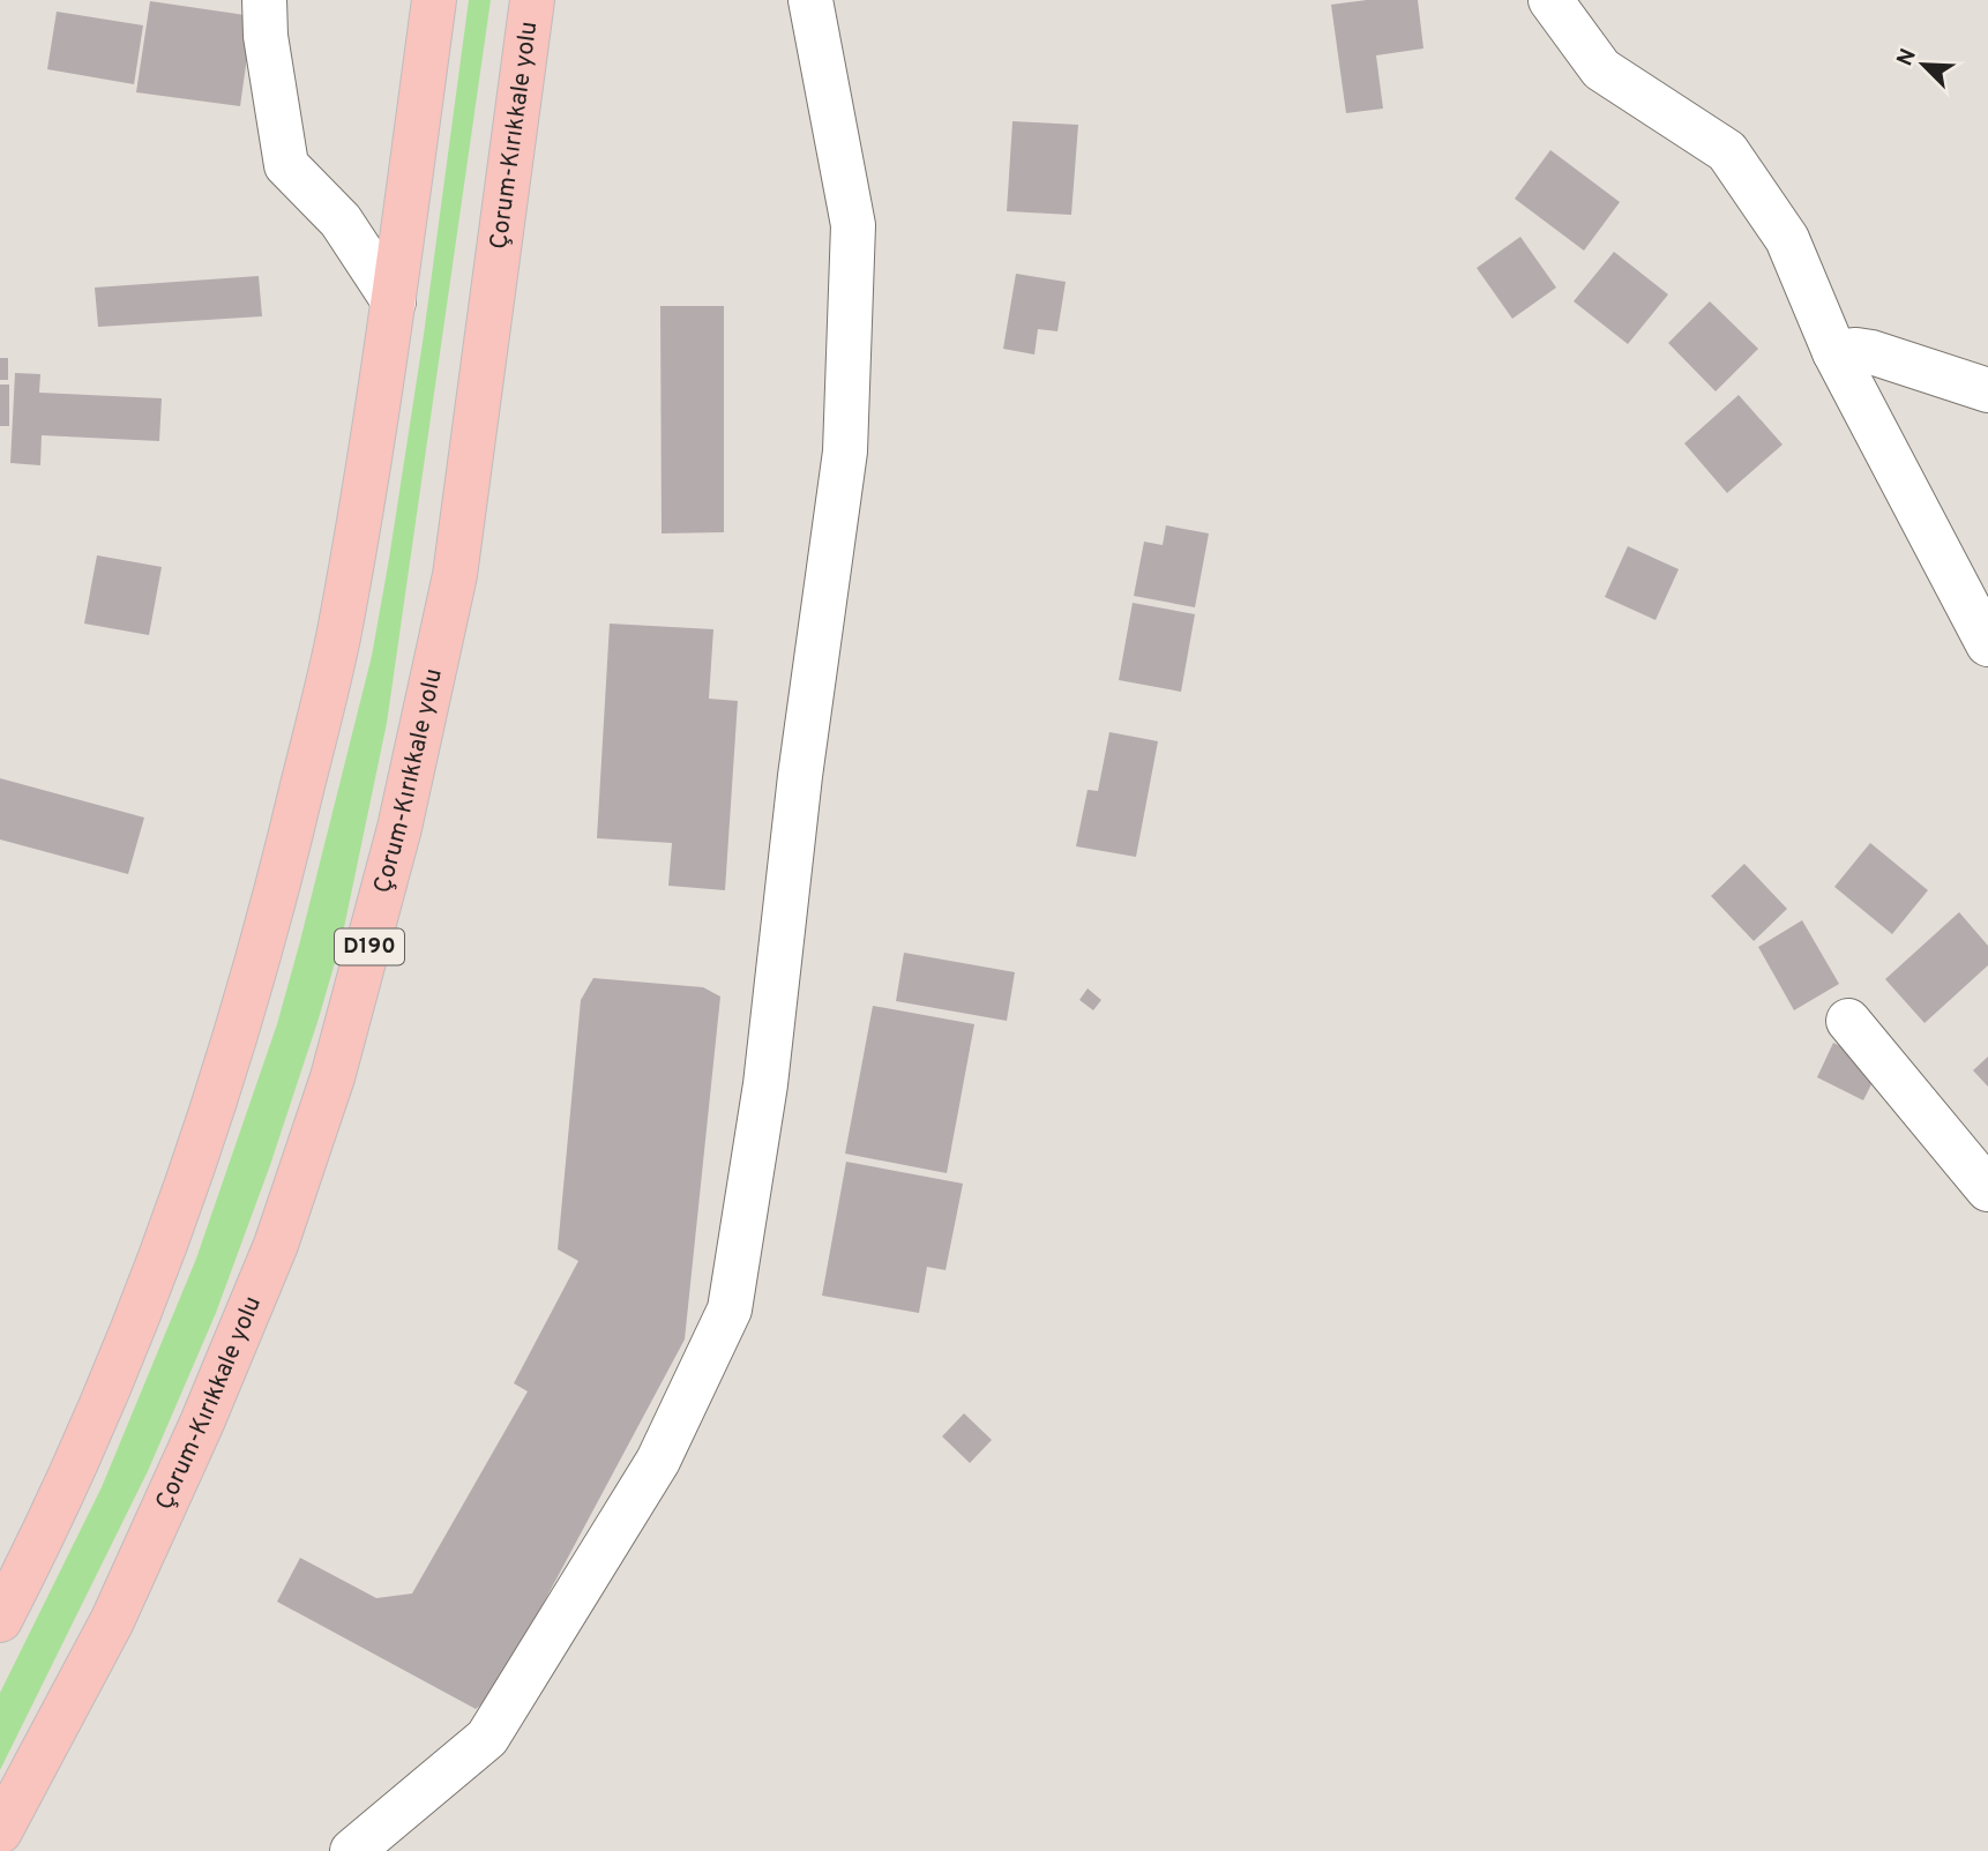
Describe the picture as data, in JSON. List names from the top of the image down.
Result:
{
  "streets": {
    "highway": ["Çorum-Kırıkkale yolu", "D190"]
  },
  "north": "top left"
}
